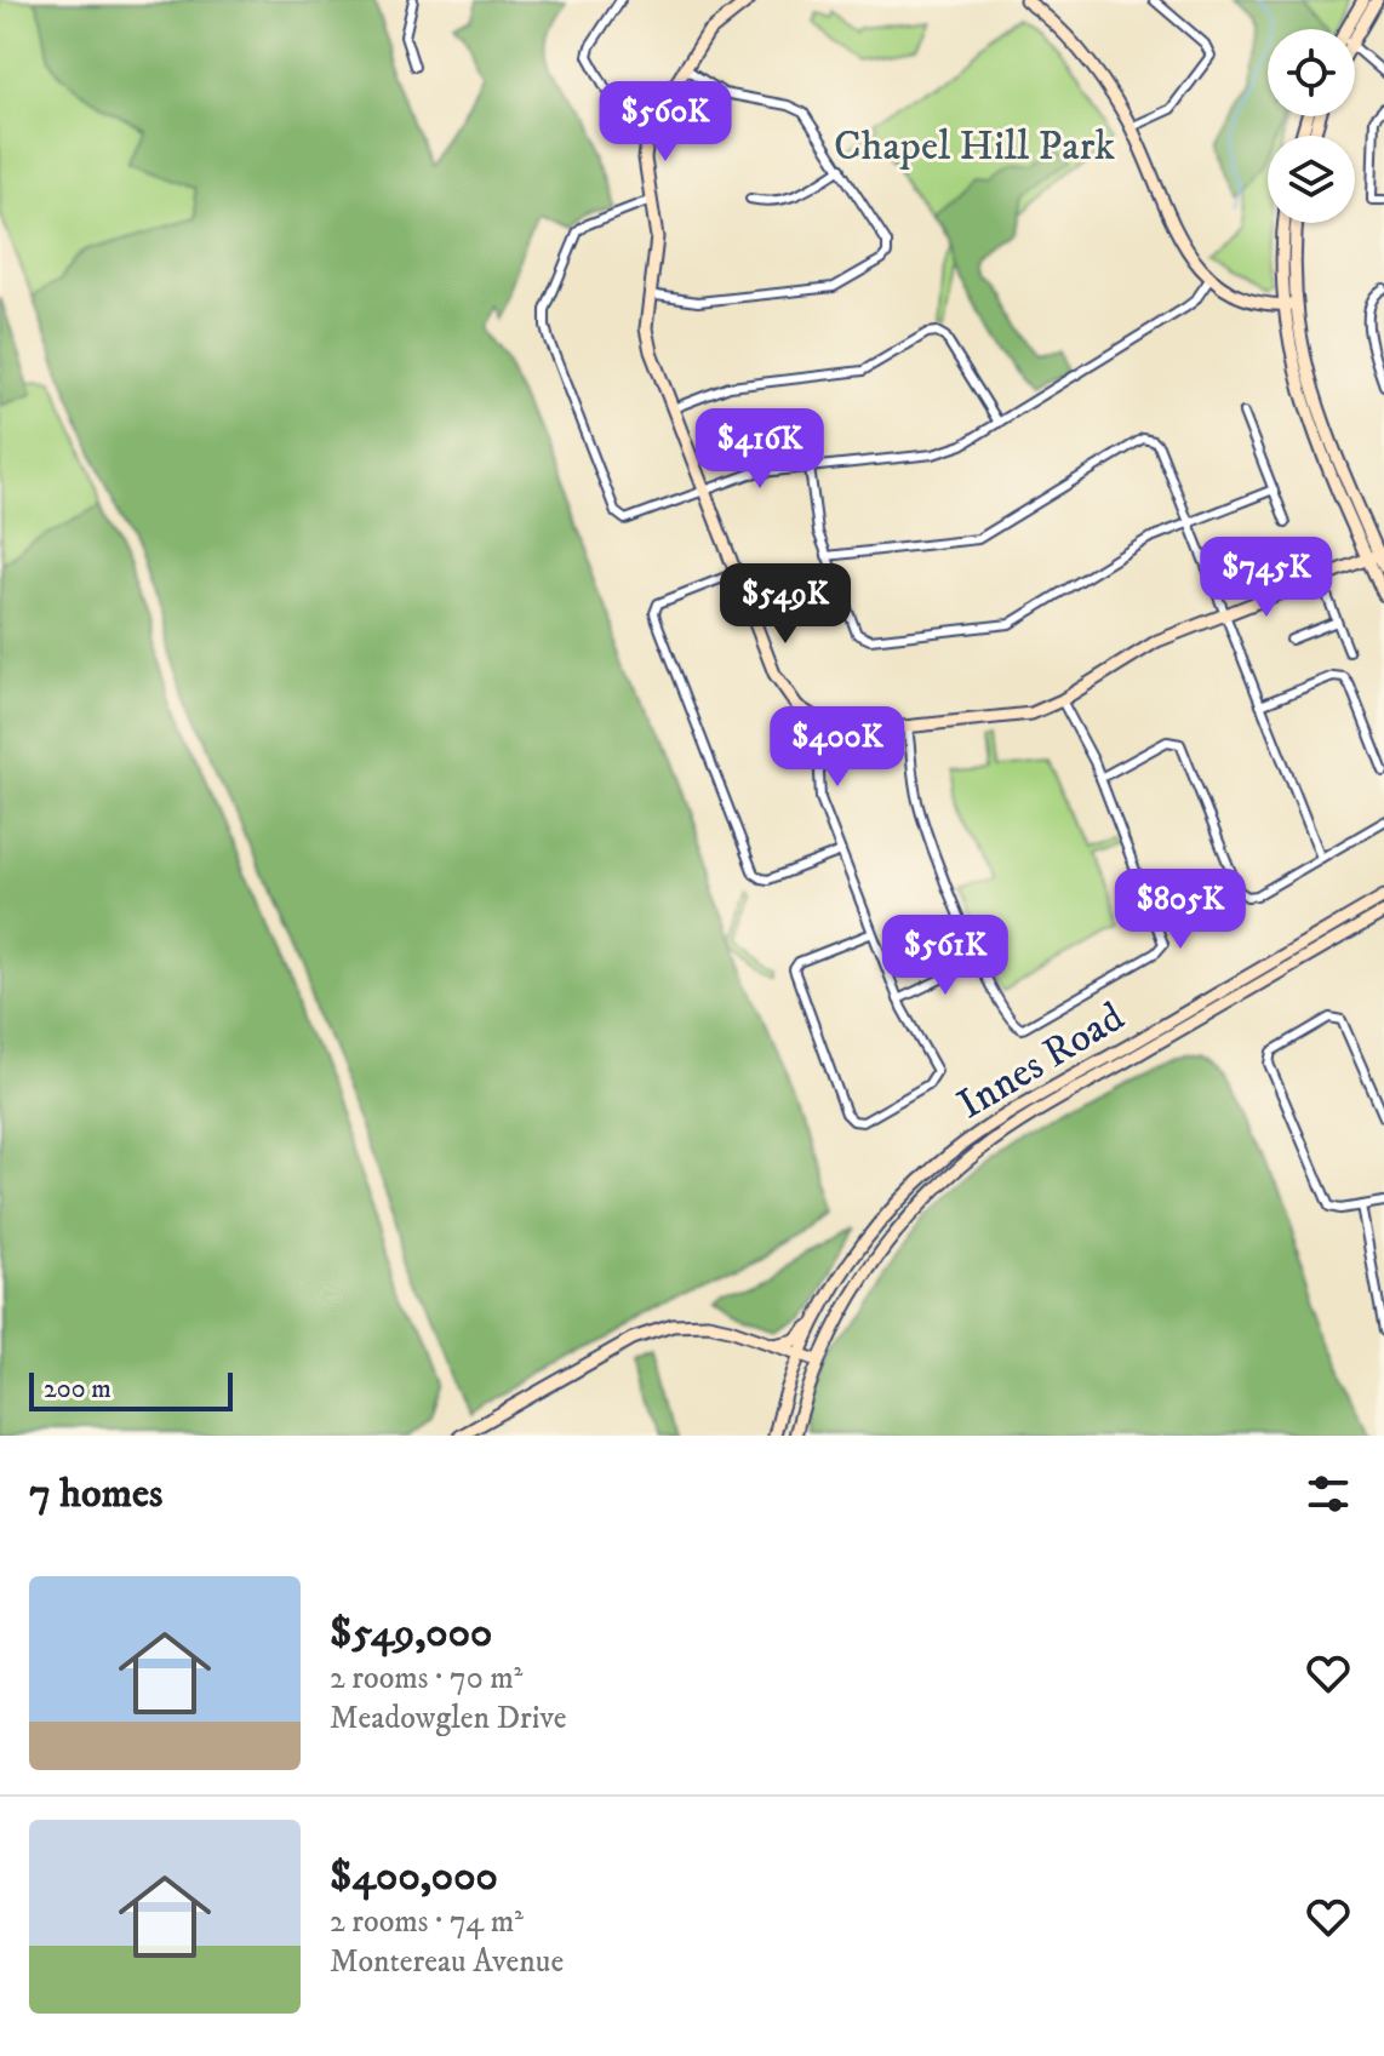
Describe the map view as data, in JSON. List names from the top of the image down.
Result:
{
  "streets": {
    "main road": ["Innes Road"]
  },
  "parks": ["Chapel Hill Park"],
  "scale_bar": "200 m",
  "page": {
    "price": [
      "$560K",
      "$416K",
      "$745K",
      "$549K",
      "$400K",
      "$805K",
      "$561K"
    ],
    "scale": "200 m",
    "heading": "7 homes",
    "list": [
      {
        "name": "$549,000",
        "note": "2 rooms · 70 m² · Meadowglen Drive"
      },
      {
        "name": "$400,000",
        "note": "2 rooms · 74 m² · Montereau Avenue"
      }
    ]
  }
}
